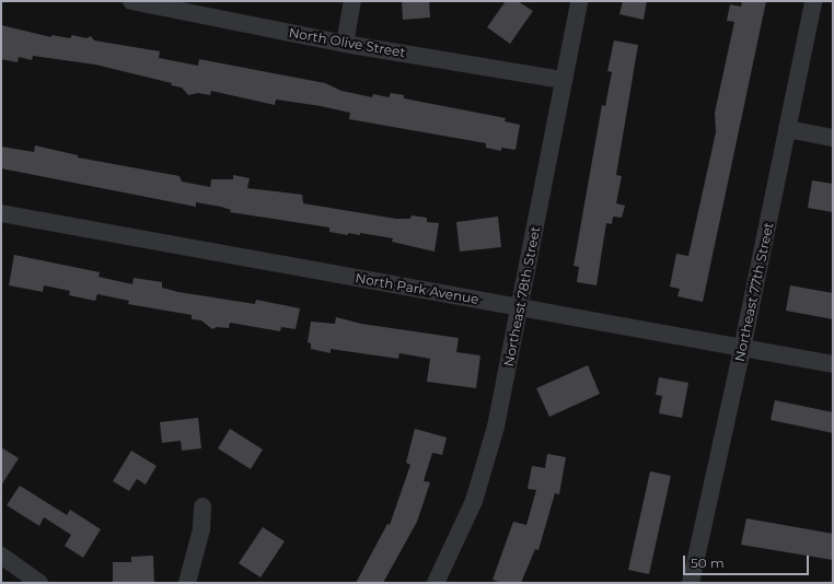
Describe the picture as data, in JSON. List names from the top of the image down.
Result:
{
  "streets": {
    "street": [
      "North Olive Street",
      "North Park Avenue",
      "Northeast 77th Street",
      "Northeast 78th Street"
    ]
  },
  "crossings": [
    ["North Olive Street", "Northeast 78th Street"],
    ["North Park Avenue", "Northeast 77th Street"],
    ["North Park Avenue", "Northeast 78th Street"]
  ],
  "scale_bar": "50 m"
}
